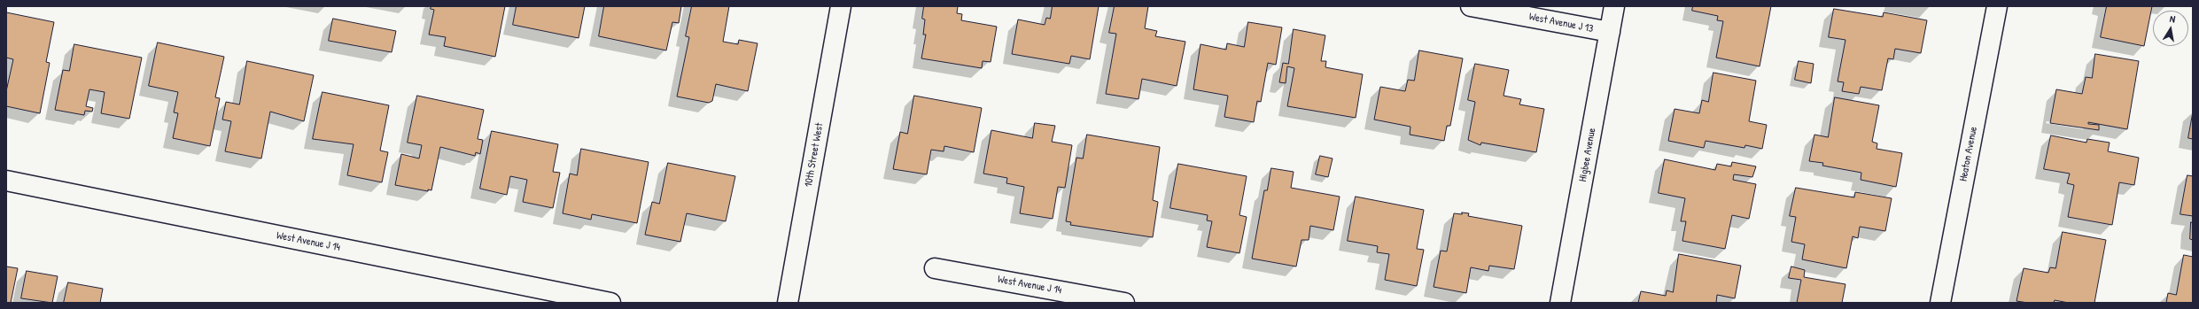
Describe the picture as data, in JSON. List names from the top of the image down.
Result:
{
  "streets": {
    "street": [
      "West Avenue J 13",
      "Heaton Avenue",
      "10th Street West",
      "Higbee Avenue",
      "West Avenue J 14"
    ]
  },
  "crossings": [
    ["West Avenue J 13", "Higbee Avenue"]
  ],
  "north": "top"
}
